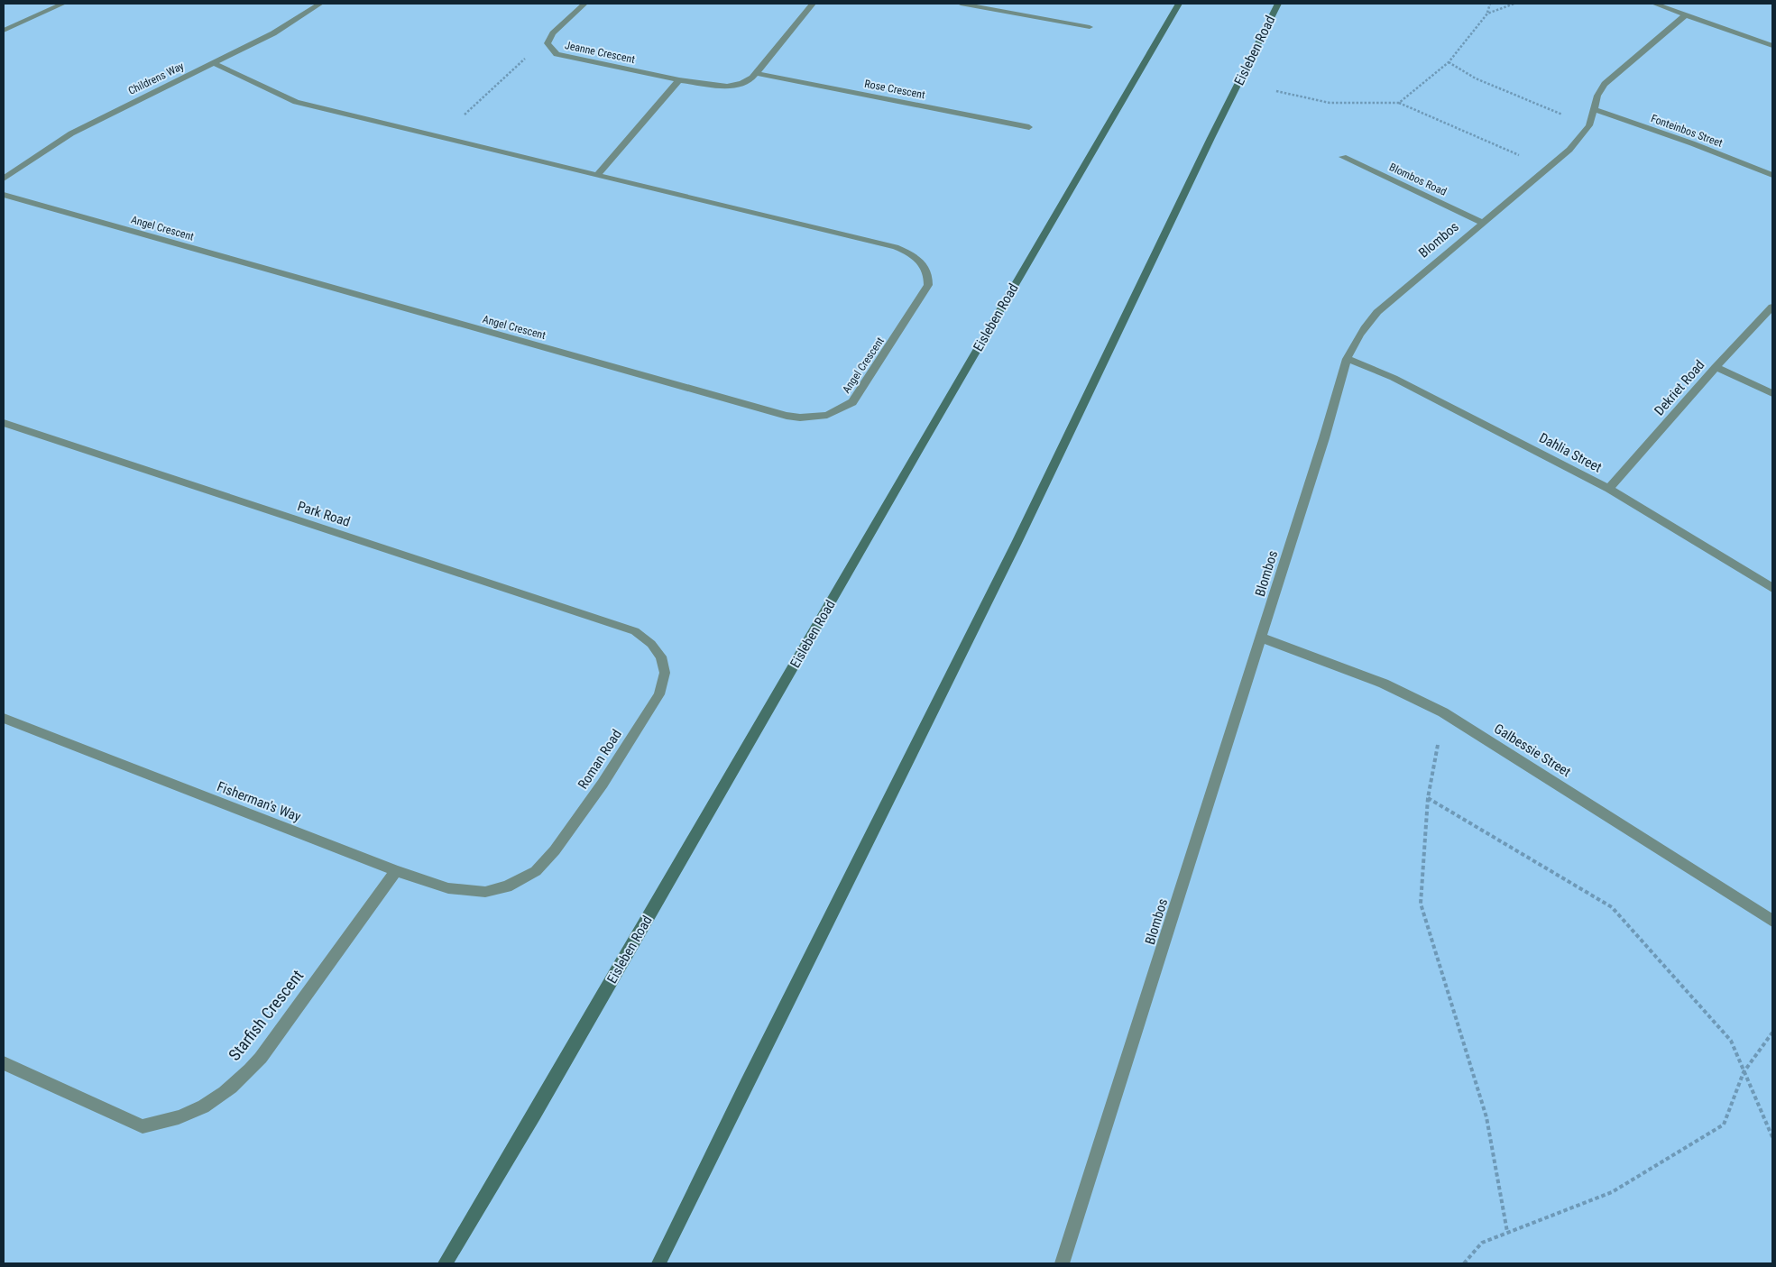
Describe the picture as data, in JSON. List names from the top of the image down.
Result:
{
  "streets": {
    "main road": ["Eisleben Road"],
    "street": [
      "Jeanne Crescent",
      "Childrens Way",
      "Rose Crescent",
      "Fonteinbos Street",
      "Blombos Road",
      "Angel Crescent",
      "Blombos",
      "Dekriet Road",
      "Dahlia Street",
      "Park Road",
      "Galbessie Street",
      "Roman Road",
      "Fisherman's Way",
      "Starfish Crescent"
    ]
  },
  "crossings": [
    ["Jeanne Crescent", "Rose Crescent"],
    ["Childrens Way", "Angel Crescent"],
    ["Fonteinbos Street", "Blombos"],
    ["Blombos Road", "Blombos"],
    ["Blombos", "Dahlia Street"],
    ["Blombos", "Galbessie Street"],
    ["Dekriet Road", "Dahlia Street"],
    ["Park Road", "Roman Road"],
    ["Roman Road", "Fisherman's Way"],
    ["Fisherman's Way", "Starfish Crescent"]
  ]
}
